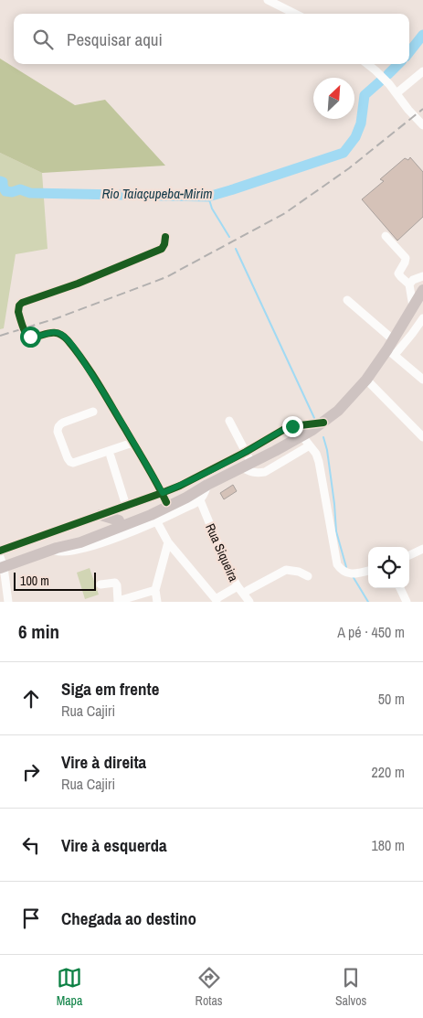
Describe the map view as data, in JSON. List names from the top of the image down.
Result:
{
  "streets": {
    "street": ["Rua Siqueira"]
  },
  "water": ["Rio Taiaçupeba-Mirim"],
  "scale_bar": "100 m",
  "north": "top right",
  "page": {
    "search": "Pesquisar aqui",
    "scale": "100 m",
    "heading": ["6 min", "A pé · 450 m"],
    "list": [
      ["Siga em frente", "Rua Cajiri", "50 m"],
      ["Vire à direita", "Rua Cajiri", "220 m"],
      ["Vire à esquerda", "180 m"],
      "Chegada ao destino"
    ],
    "nav": ["Mapa", "Rotas", "Salvos"]
  }
}
